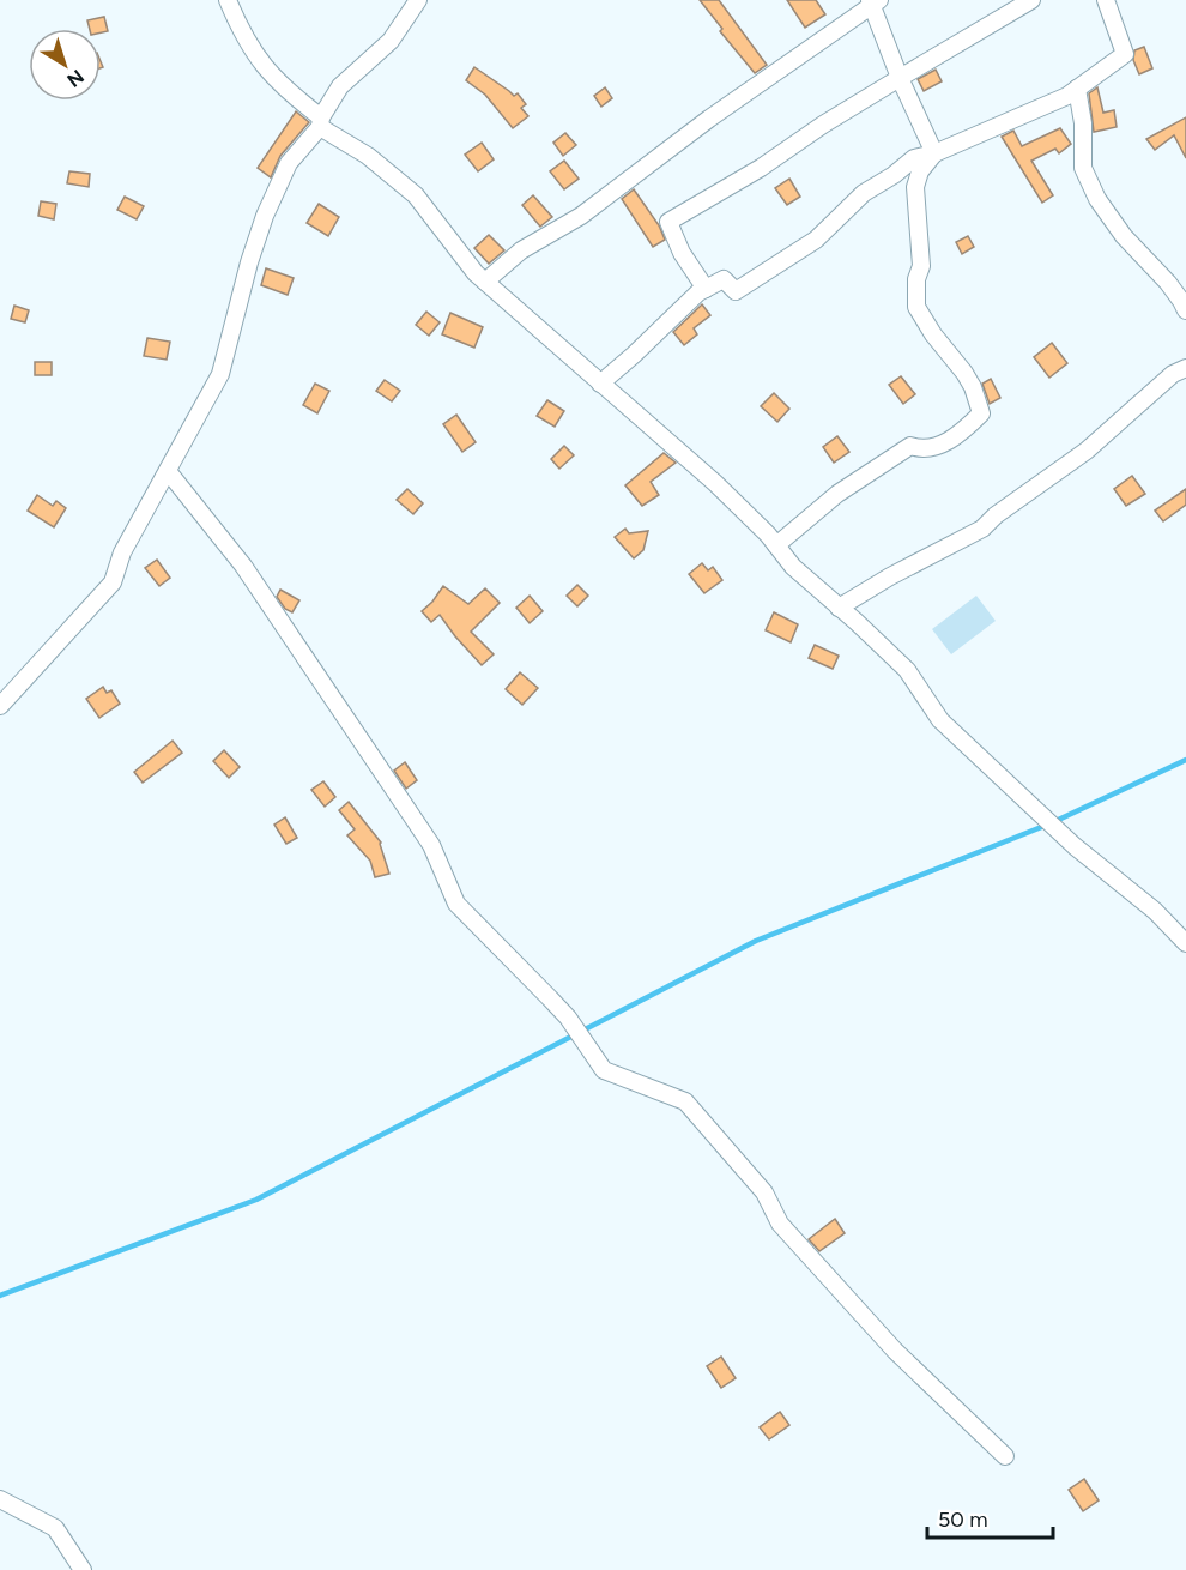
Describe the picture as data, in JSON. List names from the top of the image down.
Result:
{
  "scale_bar": "50 m",
  "north": "bottom right"
}
